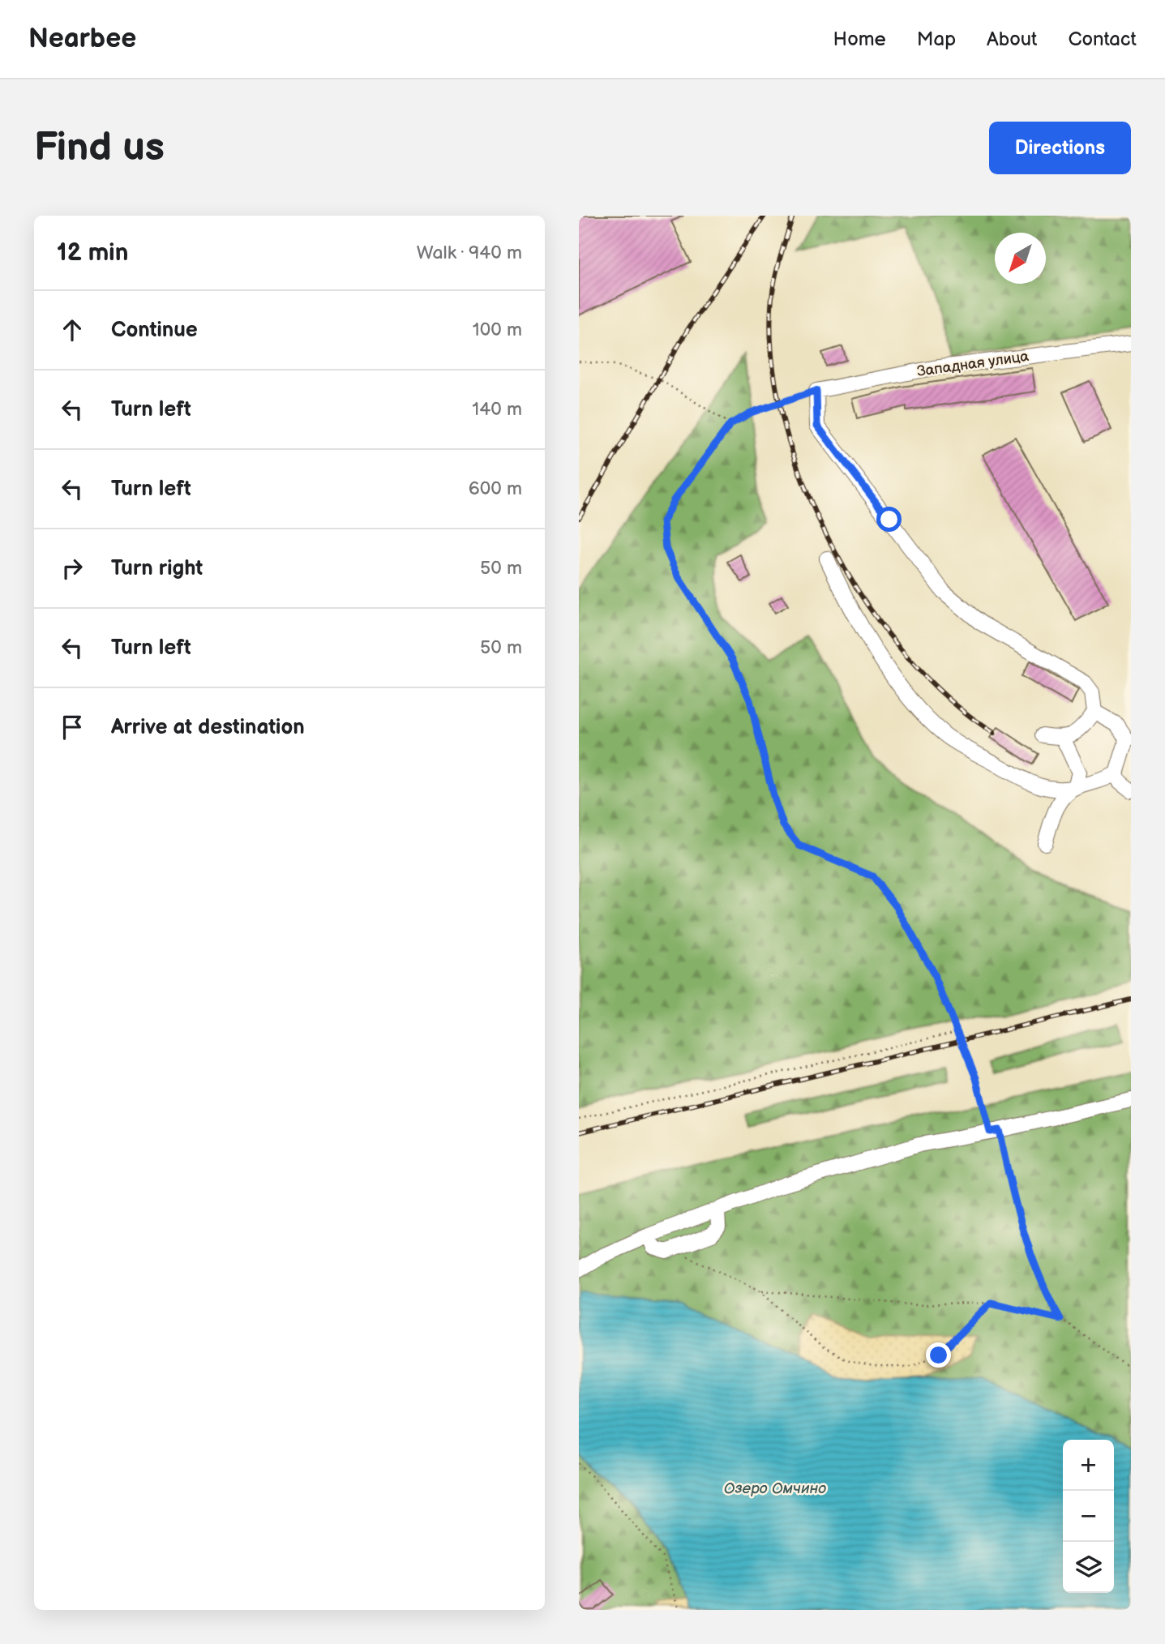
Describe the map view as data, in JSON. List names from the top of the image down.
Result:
{
  "streets": {
    "street": ["Западная улица"]
  },
  "water": ["Озеро Омчино"],
  "north": "bottom left",
  "page": {
    "header": "Nearbee",
    "nav": [
      "Home",
      "Map",
      "About",
      "Contact"
    ],
    "buttons": "Directions",
    "title": "Find us",
    "heading": ["12 min", "Walk · 940 m"],
    "list": [
      ["Continue", "100 m"],
      ["Turn left", "140 m"],
      ["Turn left", "600 m"],
      ["Turn right", "50 m"],
      ["Turn left", "50 m"],
      "Arrive at destination"
    ],
    "map_buttons": ["+", "−"]
  }
}
